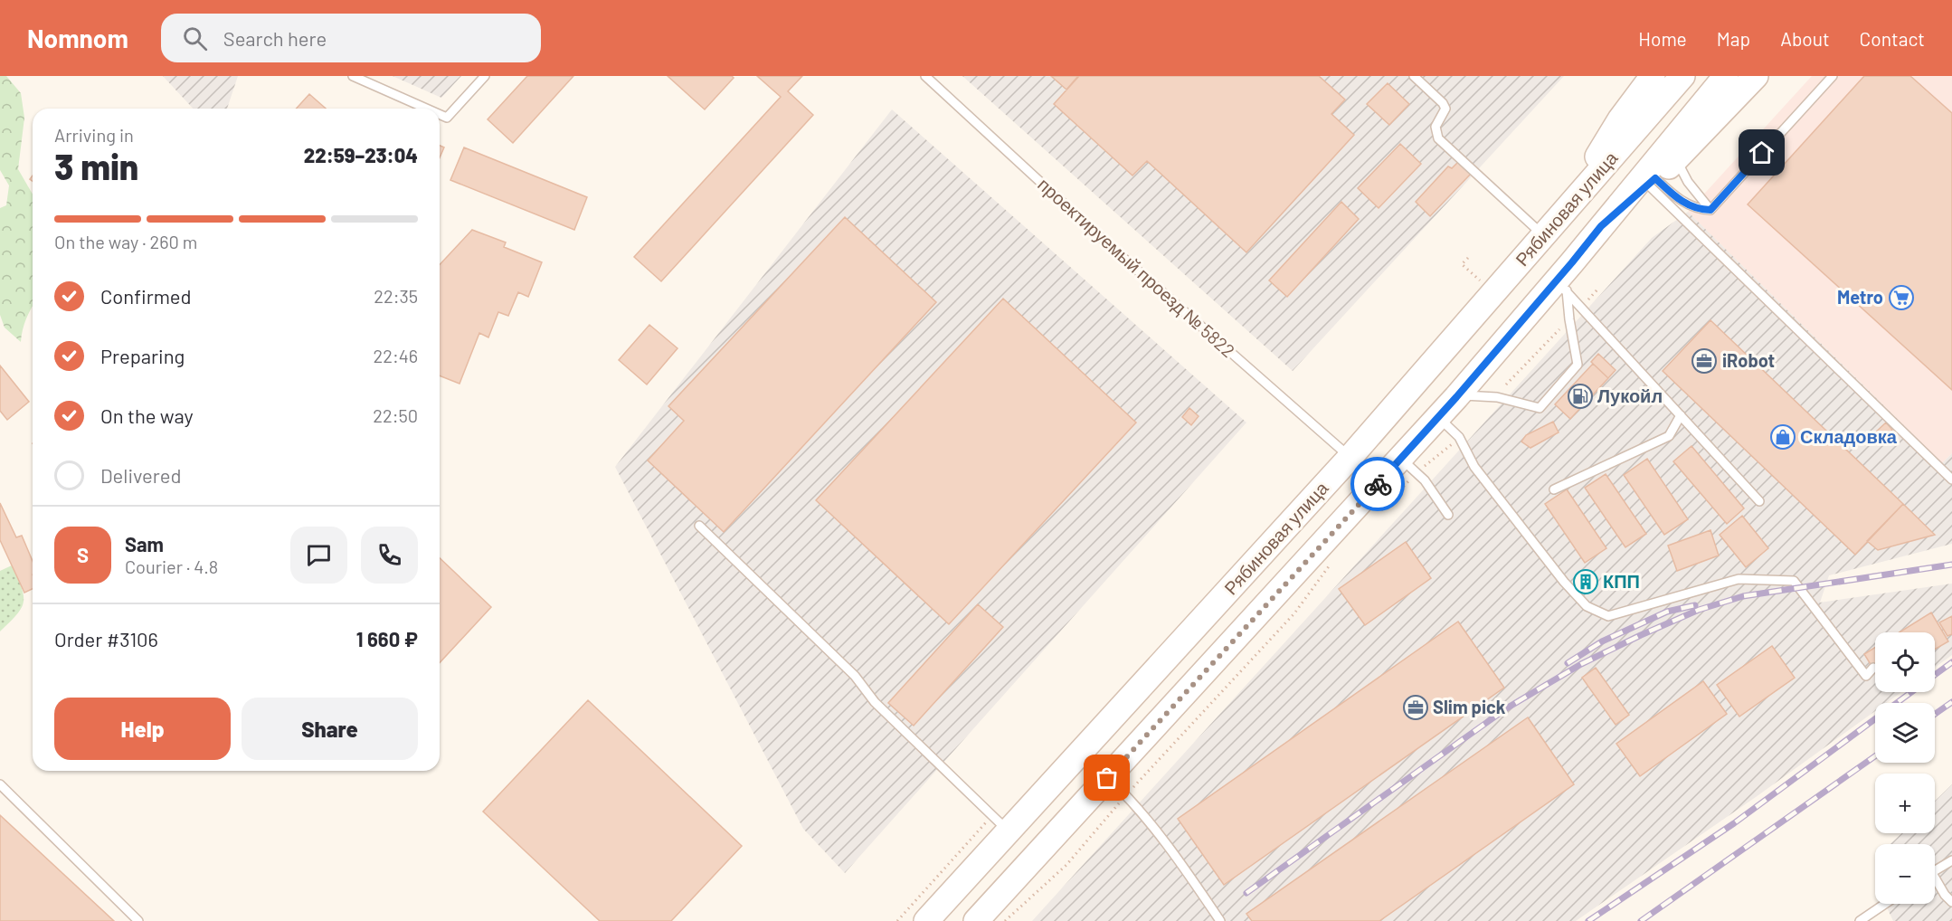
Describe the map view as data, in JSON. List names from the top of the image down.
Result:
{
  "streets": {
    "main road": ["Рябиновая улица"],
    "lane": ["проектируемый проезд № 5822"]
  },
  "crossings": [
    ["Рябиновая улица", "проектируемый проезд № 5822"]
  ],
  "places": {
    "supermarket": ["Metro"],
    "office": ["iRobot", "Slim pick"],
    "fuel station": ["Лукойл"],
    "shop": ["Складовка"],
    "building": ["КПП"]
  },
  "page": {
    "header": "Nomnom",
    "search": "Search here",
    "nav": [
      "Home",
      "Map",
      "About",
      "Contact"
    ],
    "heading": ["3 min", "Arriving in", "22:59–23:04"],
    "panel": [
      "Sam",
      "Courier · 4.8",
      "Order #3106",
      "1 660 ₽"
    ],
    "bar": "On the way · 260 m",
    "list": [
      ["Confirmed", "22:35"],
      ["Preparing", "22:46"],
      ["On the way", "22:50"],
      "Delivered"
    ],
    "round": "S",
    "map_buttons": ["+", "−"],
    "buttons": ["Help", "Share"]
  }
}
